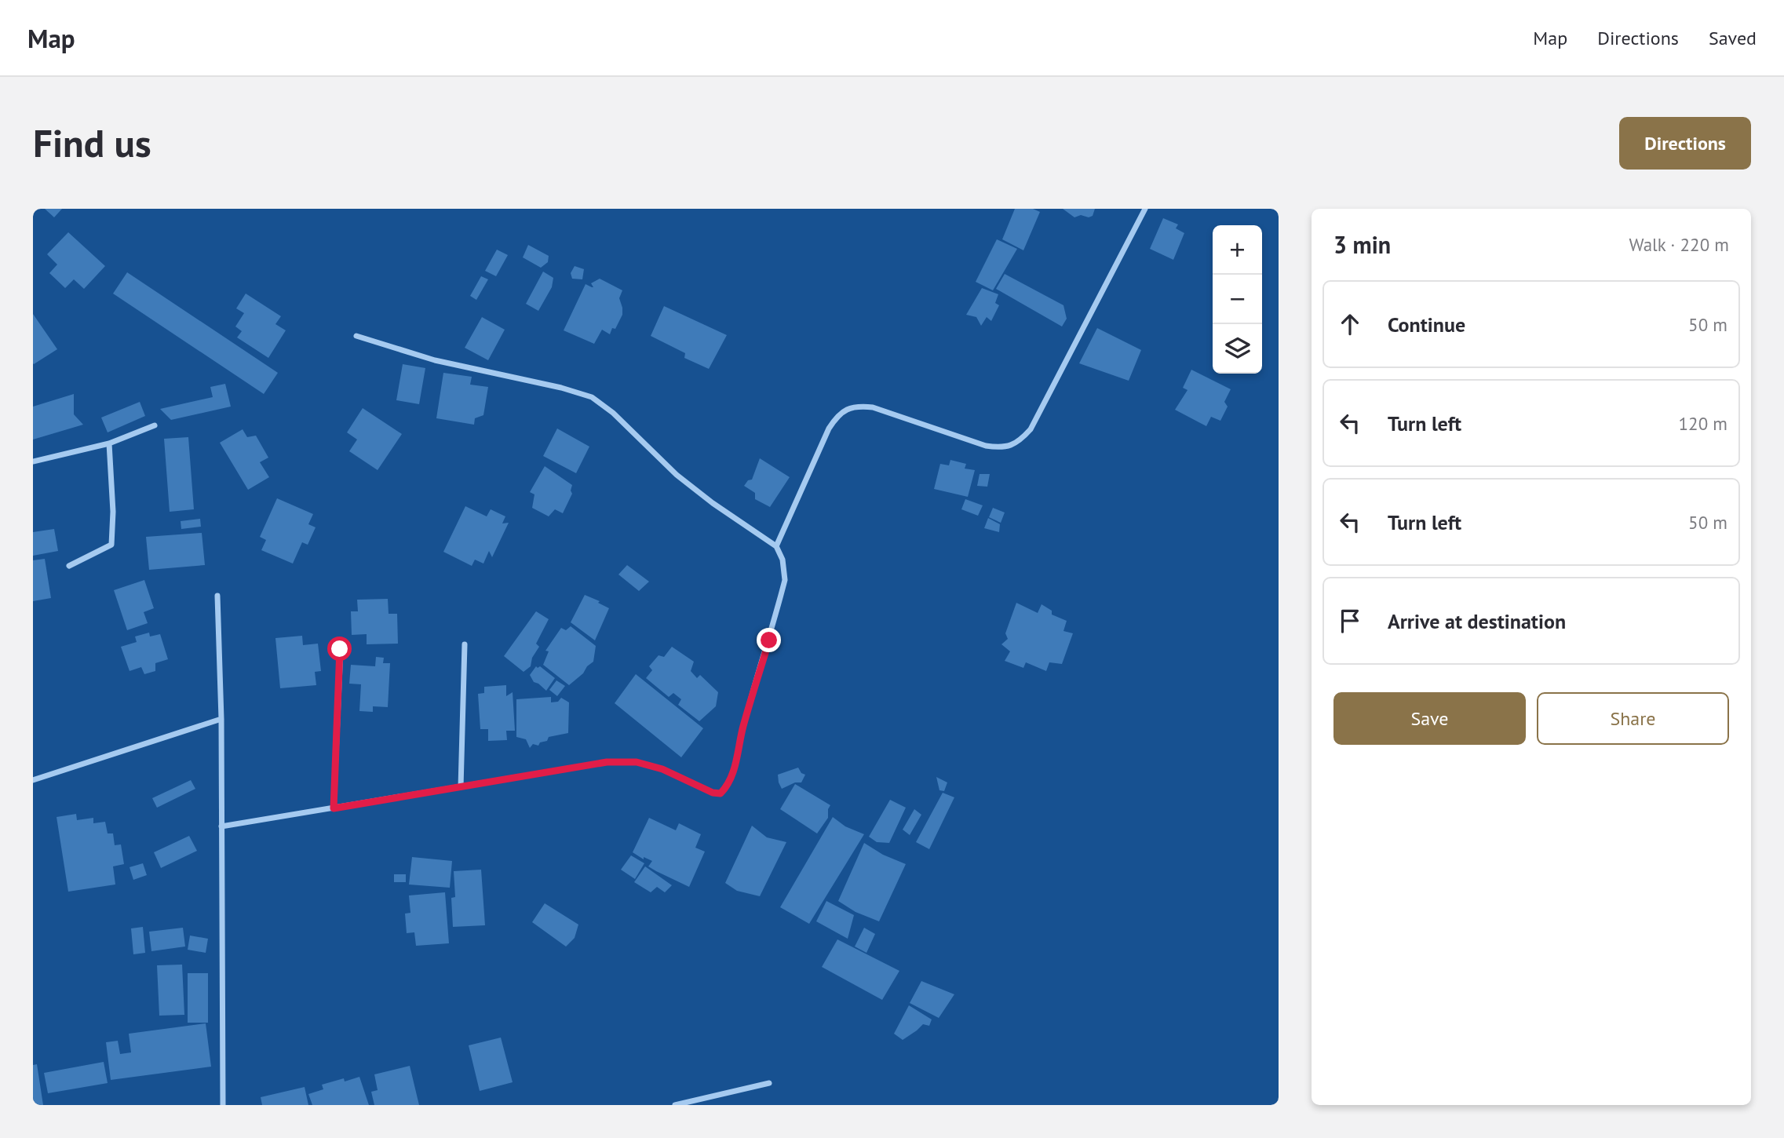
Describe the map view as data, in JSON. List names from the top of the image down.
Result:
{
  "page": {
    "header": "Map",
    "nav": ["Map", "Directions", "Saved"],
    "buttons": [
      "Directions",
      ["Save", "Share"]
    ],
    "title": "Find us",
    "heading": ["3 min", "Walk · 220 m"],
    "map_buttons": ["+", "−"],
    "list": [
      ["Continue", "50 m"],
      ["Turn left", "120 m"],
      ["Turn left", "50 m"],
      "Arrive at destination"
    ]
  }
}
